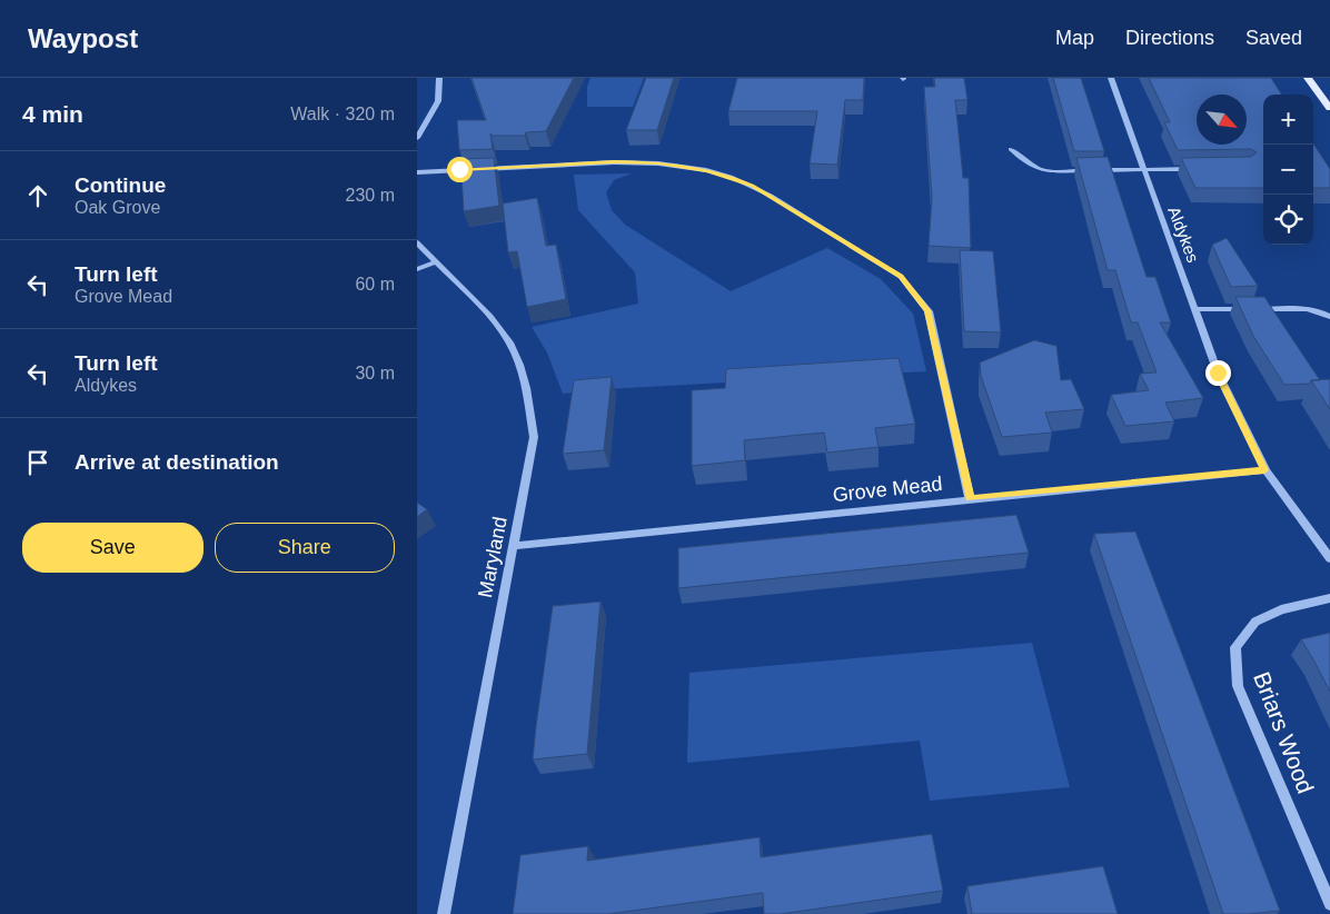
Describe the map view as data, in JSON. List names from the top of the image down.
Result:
{
  "streets": {
    "street": [
      "Aldykes",
      "Grove Mead",
      "Maryland",
      "Briars Wood"
    ]
  },
  "crossings": [
    ["Aldykes", "Grove Mead"],
    ["Grove Mead", "Maryland"]
  ],
  "north": "bottom right",
  "page": {
    "header": "Waypost",
    "nav": ["Map", "Directions", "Saved"],
    "heading": ["4 min", "Walk · 320 m"],
    "map_buttons": ["+", "−"],
    "list": [
      ["Continue", "Oak Grove", "230 m"],
      ["Turn left", "Grove Mead", "60 m"],
      ["Turn left", "Aldykes", "30 m"],
      "Arrive at destination"
    ],
    "buttons": ["Save", "Share"]
  }
}
